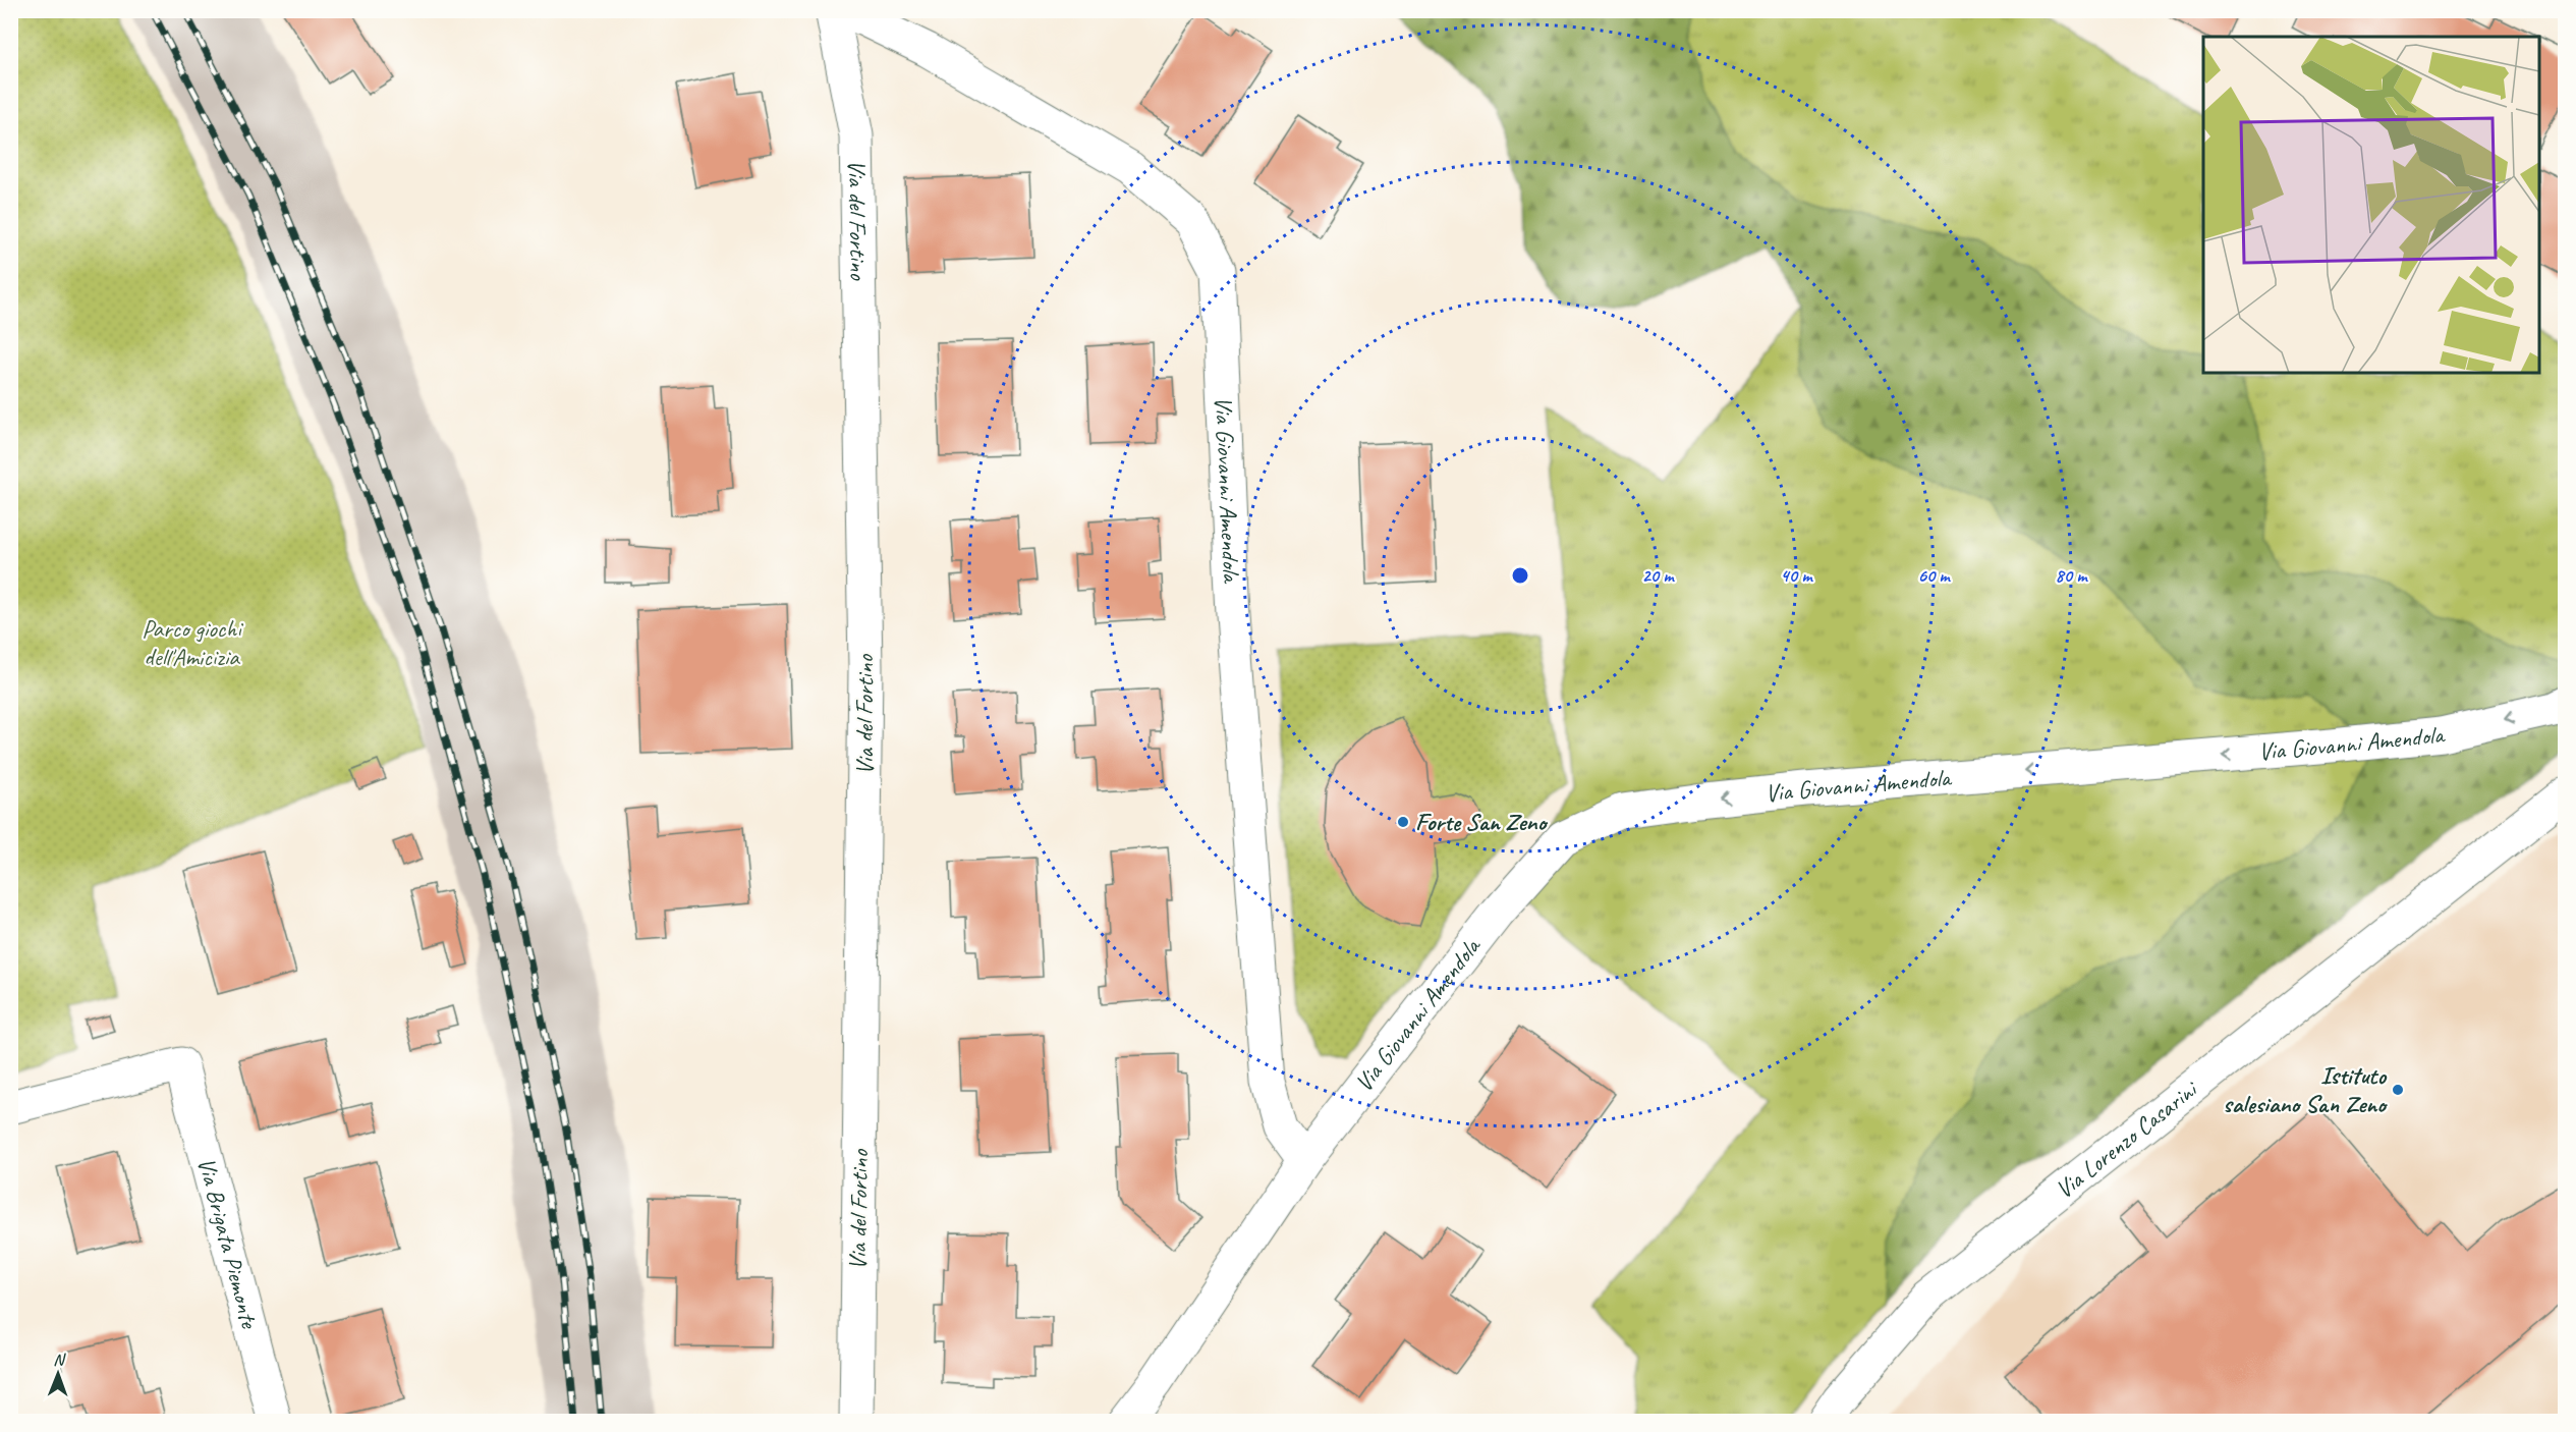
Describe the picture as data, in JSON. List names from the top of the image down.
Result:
{
  "streets": {
    "street": [
      "Via del Fortino",
      "Via Giovanni Amendola",
      "Via Lorenzo Casarini",
      "Via Brigata Piemonte"
    ]
  },
  "one_way": ["Via Giovanni Amendola"],
  "parks": ["Parco giochi dell'Amicizia"],
  "places": ["Forte San Zeno", "Istituto salesiano San Zeno"],
  "north": "top",
  "rings": [
    "20 m",
    "40 m",
    "60 m",
    "80 m"
  ]
}
